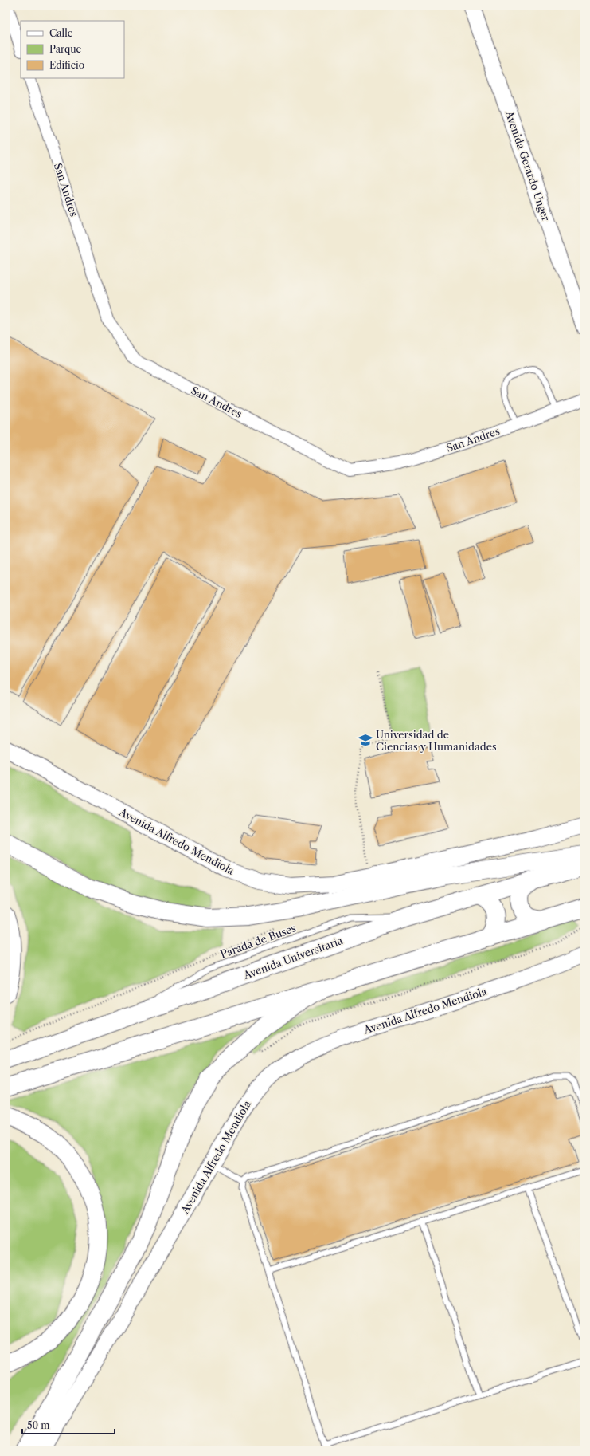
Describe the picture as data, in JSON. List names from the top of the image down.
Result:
{
  "streets": {
    "main road": ["Avenida Universitaria"],
    "street": ["Avenida Gerardo Unger", "San Andres", "Avenida Alfredo Mendiola"]
  },
  "places": {
    "school or university": ["Universidad de Ciencias y Humanidades"]
  },
  "legend": ["Calle", "Parque", "Edificio"],
  "scale_bar": "50 m"
}
